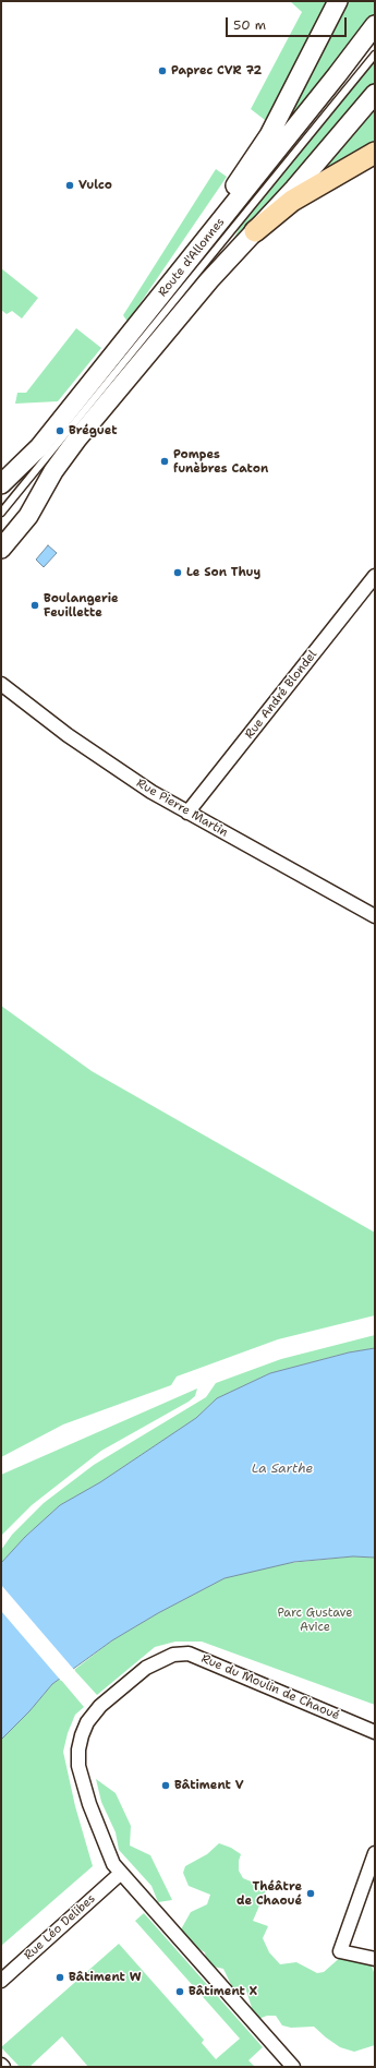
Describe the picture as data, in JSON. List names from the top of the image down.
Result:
{
  "streets": {
    "main road": ["Route d'Allonnes"],
    "street": [
      "Rue André Blondel",
      "Rue Pierre Martin",
      "Rue du Moulin de Chaoué",
      "Rue Léo Delibes"
    ]
  },
  "crossings": [
    ["Rue André Blondel", "Rue Pierre Martin"],
    ["Rue du Moulin de Chaoué", "Rue Léo Delibes"]
  ],
  "water": ["La Sarthe"],
  "parks": ["Parc Gustave Avice"],
  "places": [
    "Paprec CVR 72",
    "Vulco",
    "Bréguet",
    "Pompes funèbres Caton",
    "Le Son Thuy",
    "Boulangerie Feuillette",
    "Bâtiment V",
    "Théâtre de Chaoué",
    "Bâtiment W",
    "Bâtiment X"
  ],
  "scale_bar": "50 m"
}
